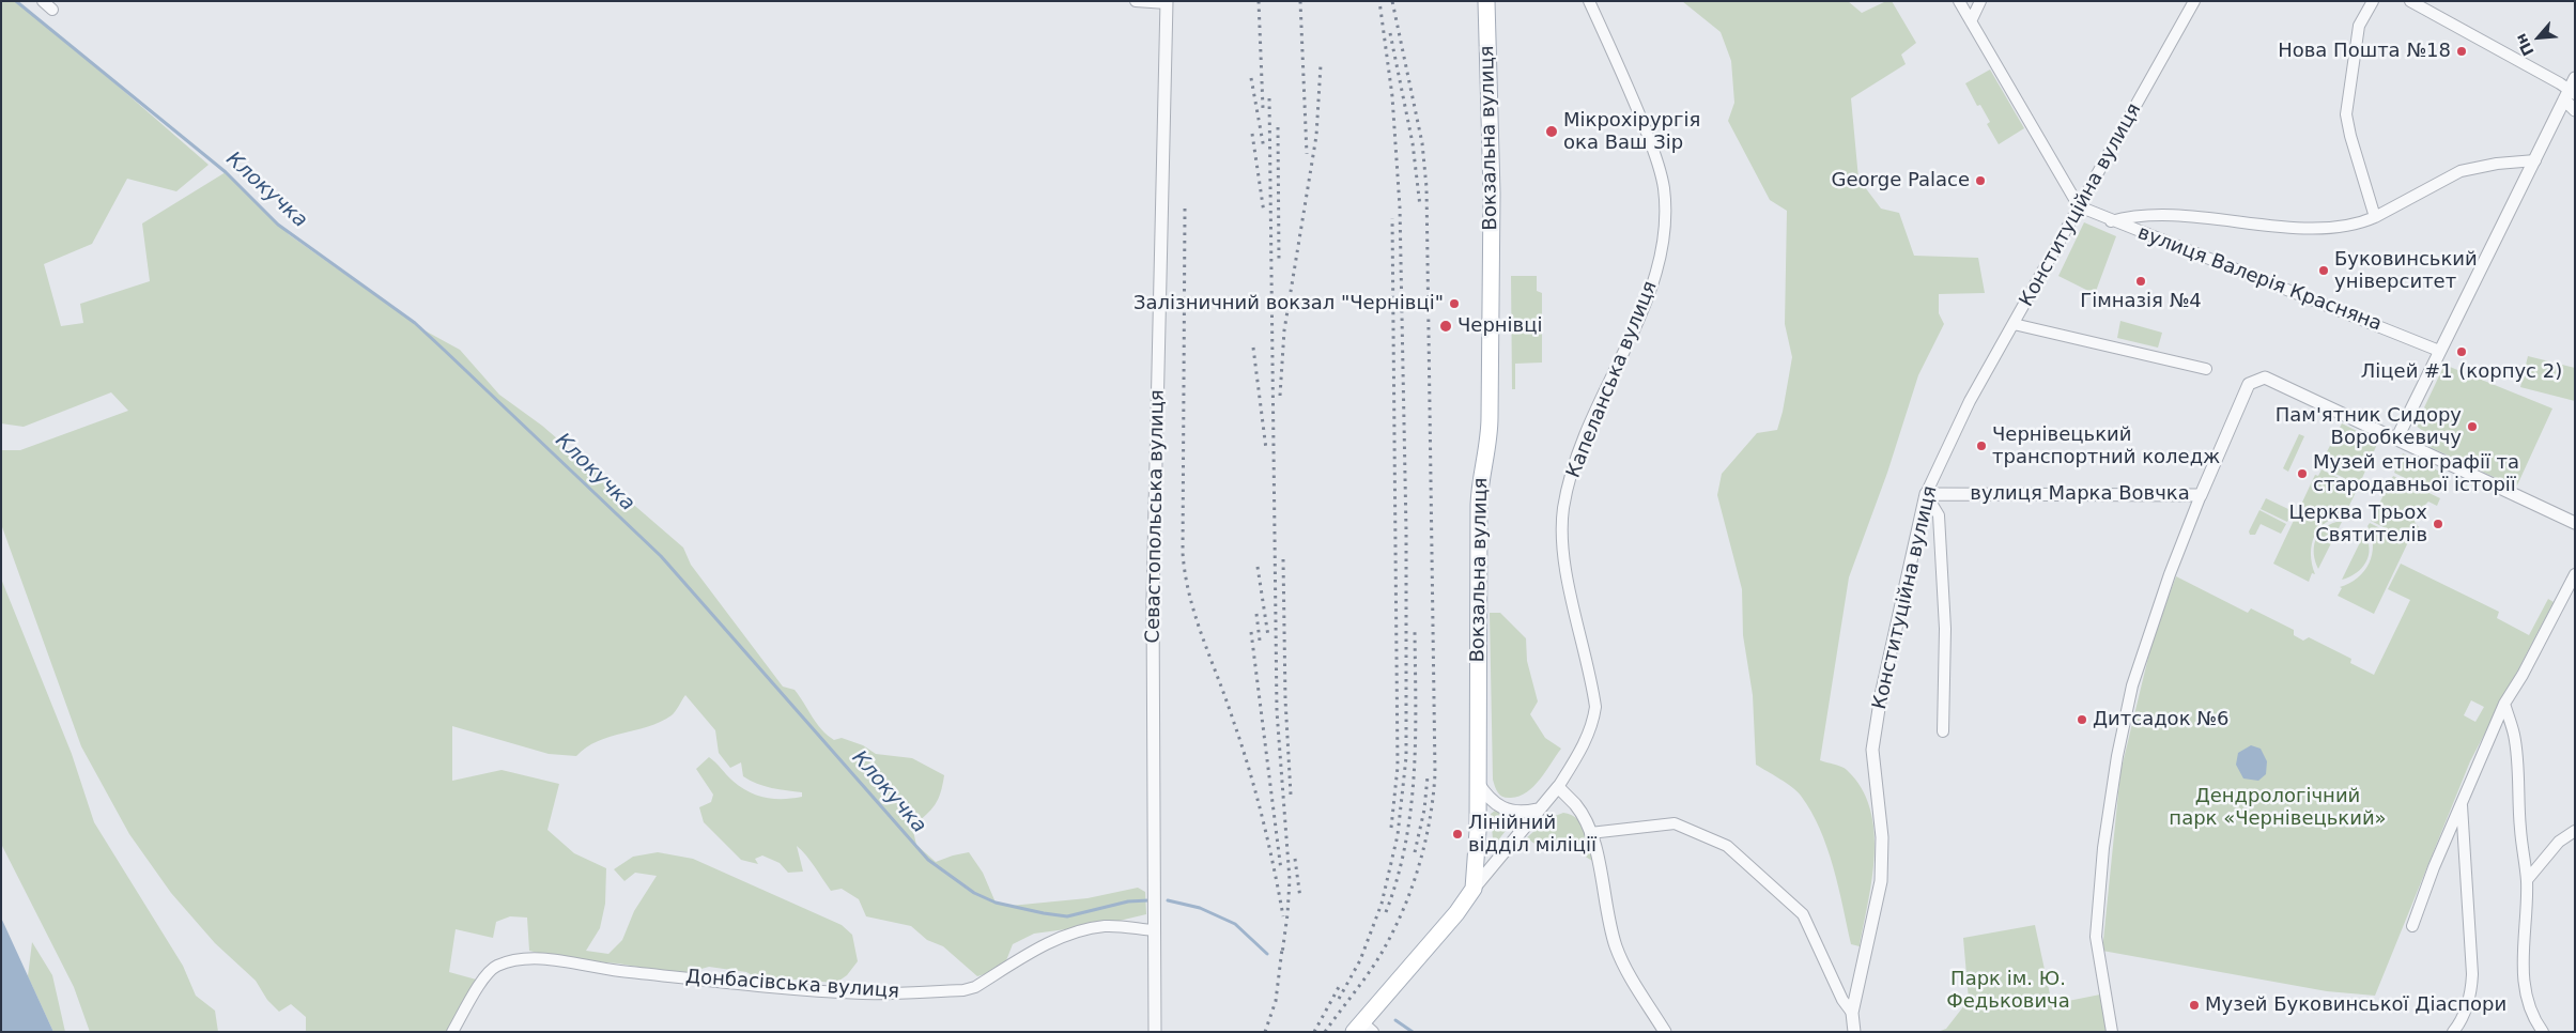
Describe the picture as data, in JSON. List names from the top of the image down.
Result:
{
  "streets": {
    "main road": ["Вокзальна вулиця"],
    "street": [
      "Конституційна вулиця",
      "вулиця Валерія Красняна",
      "Капеланська вулиця",
      "вулиця Марка Вовчка",
      "Севастопольська вулиця",
      "Донбасівська вулиця"
    ]
  },
  "crossings": [
    ["Вокзальна вулиця", "Капеланська вулиця"],
    ["Конституційна вулиця", "вулиця Валерія Красняна"],
    ["Конституційна вулиця", "вулиця Марка Вовчка"],
    ["Севастопольська вулиця", "Донбасівська вулиця"]
  ],
  "water": ["Клокучка"],
  "parks": ["Дендрологічний парк «Чернівецький»", "Парк ім. Ю. Федьковича"],
  "places": [
    "Нова Пошта №18",
    "Мікрохірургія ока Ваш Зір",
    "George Palace",
    "Буковинський університет",
    "Гімназія №4",
    "Залізничний вокзал \"Чернівці\"",
    "Чернівці",
    "Ліцей #1 (корпус 2)",
    "Пам'ятник Сидору Воробкевичу",
    "Чернівецький транспортний коледж",
    "Музей етнографії та стародавньої історії",
    "Церква Трьох Святителів",
    "Дитсадок №6",
    "Лінійний відділ міліції",
    "Музей Буковинської Діаспори"
  ],
  "north": "bottom left"
}
